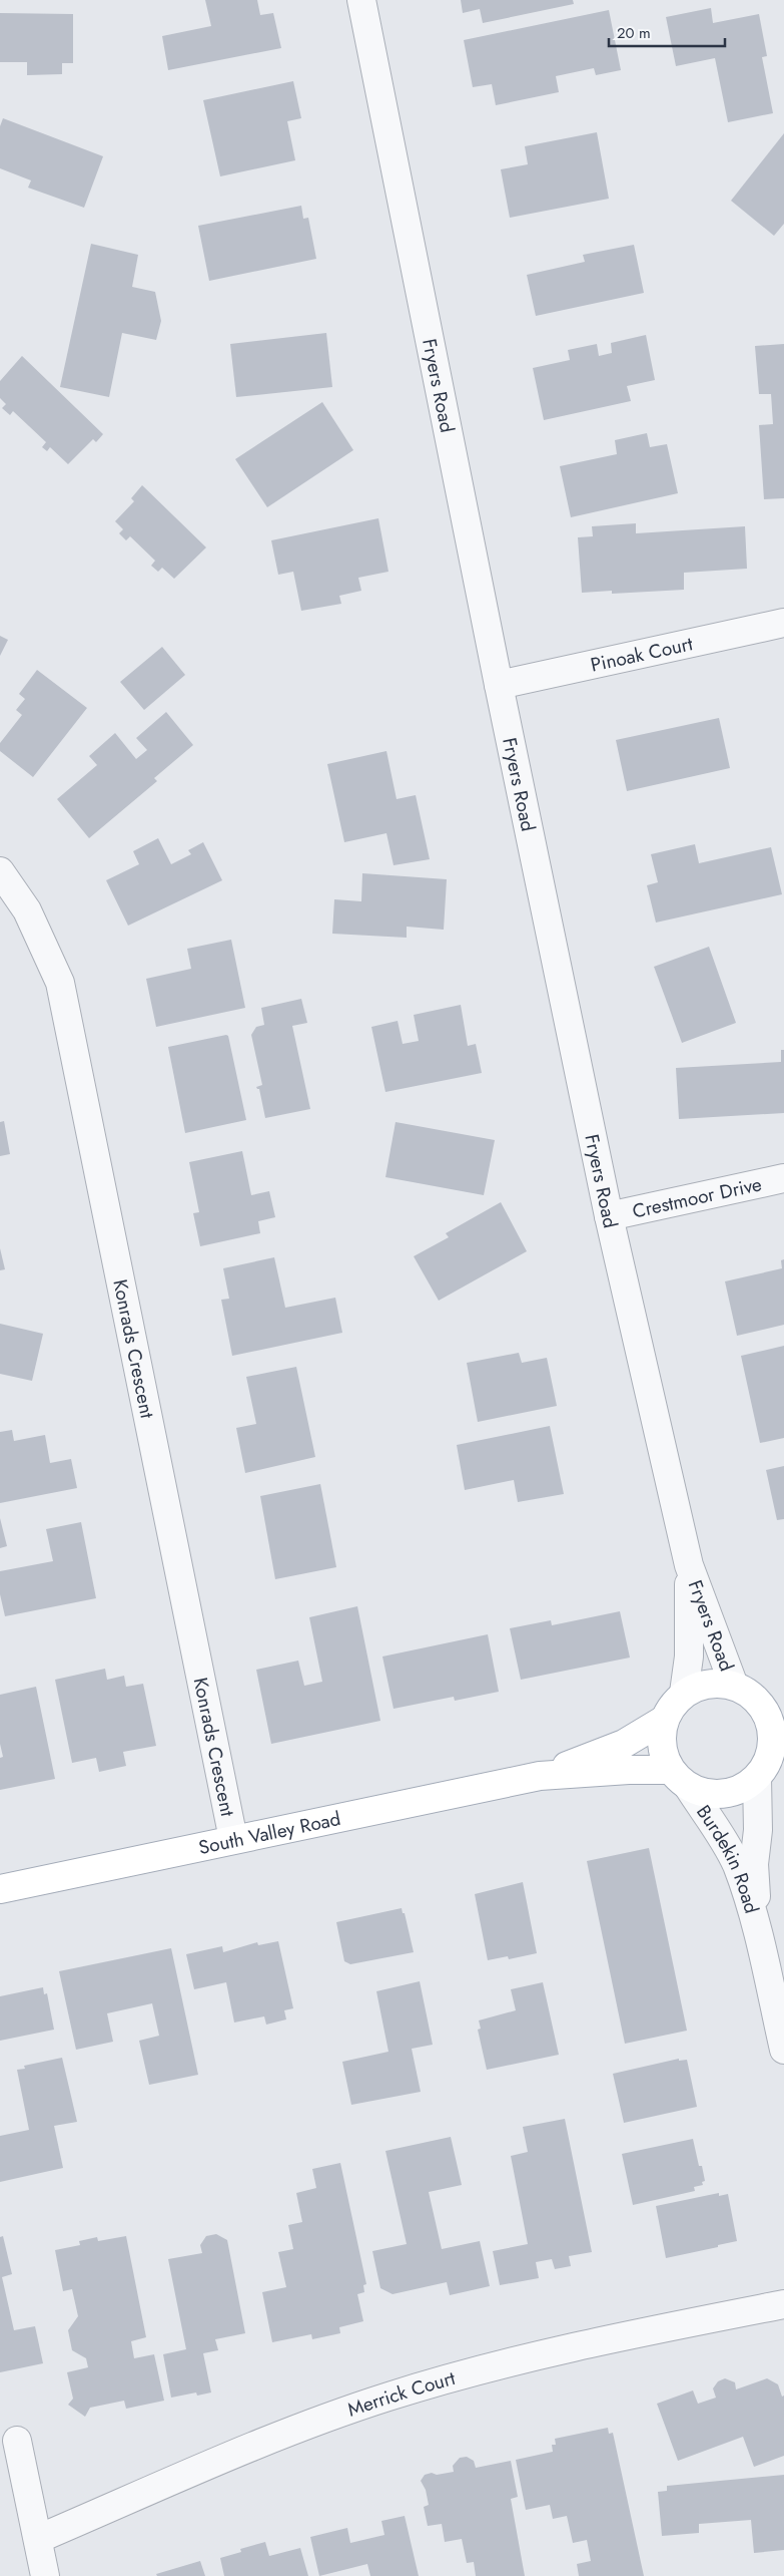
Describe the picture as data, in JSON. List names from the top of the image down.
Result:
{
  "streets": {
    "main road": ["South Valley Road"],
    "street": [
      "Fryers Road",
      "Pinoak Court",
      "Crestmoor Drive",
      "Konrads Crescent",
      "Burdekin Road",
      "Merrick Court"
    ]
  },
  "crossings": [
    ["Fryers Road", "Pinoak Court"],
    ["Fryers Road", "Crestmoor Drive"],
    ["Fryers Road", "South Valley Road"],
    ["Fryers Road", "Burdekin Road"],
    ["Konrads Crescent", "South Valley Road"],
    ["South Valley Road", "Burdekin Road"]
  ],
  "scale_bar": "20 m"
}
